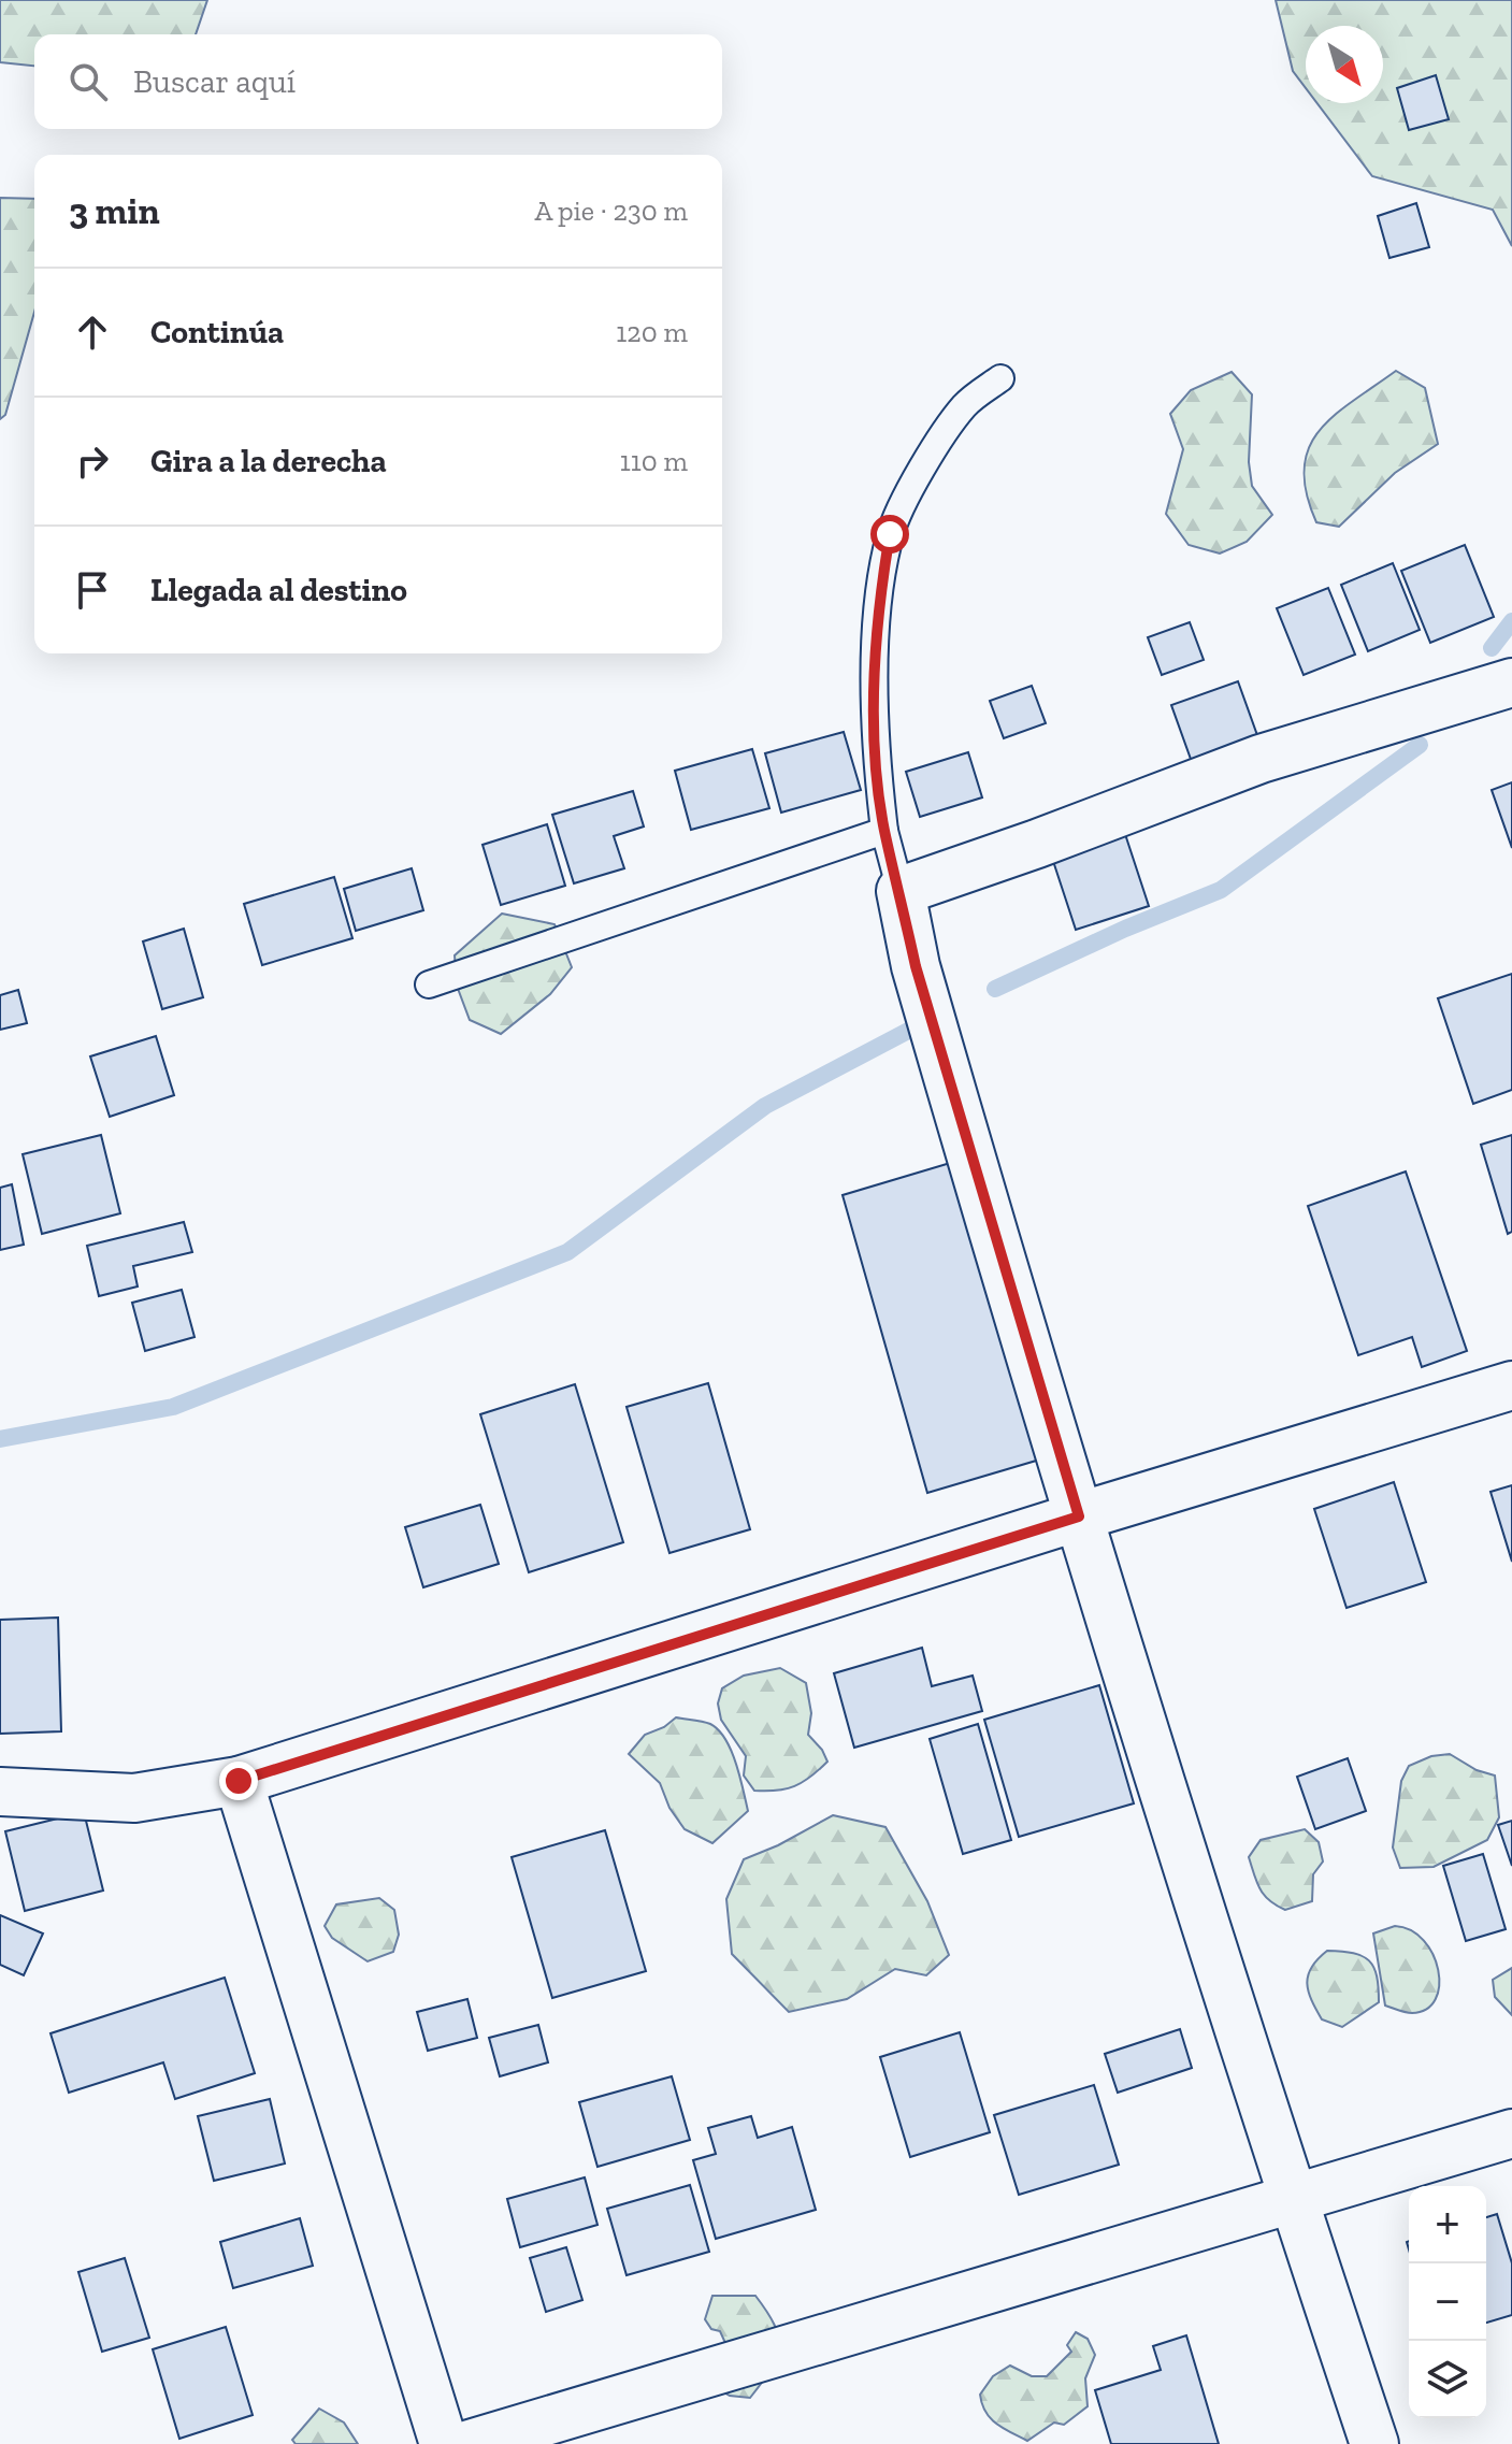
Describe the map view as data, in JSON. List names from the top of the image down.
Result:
{
  "north": "bottom right",
  "page": {
    "search": "Buscar aquí",
    "heading": ["3 min", "A pie · 230 m"],
    "list": [
      ["Continúa", "120 m"],
      ["Gira a la derecha", "110 m"],
      "Llegada al destino"
    ],
    "map_buttons": ["+", "−"]
  }
}
